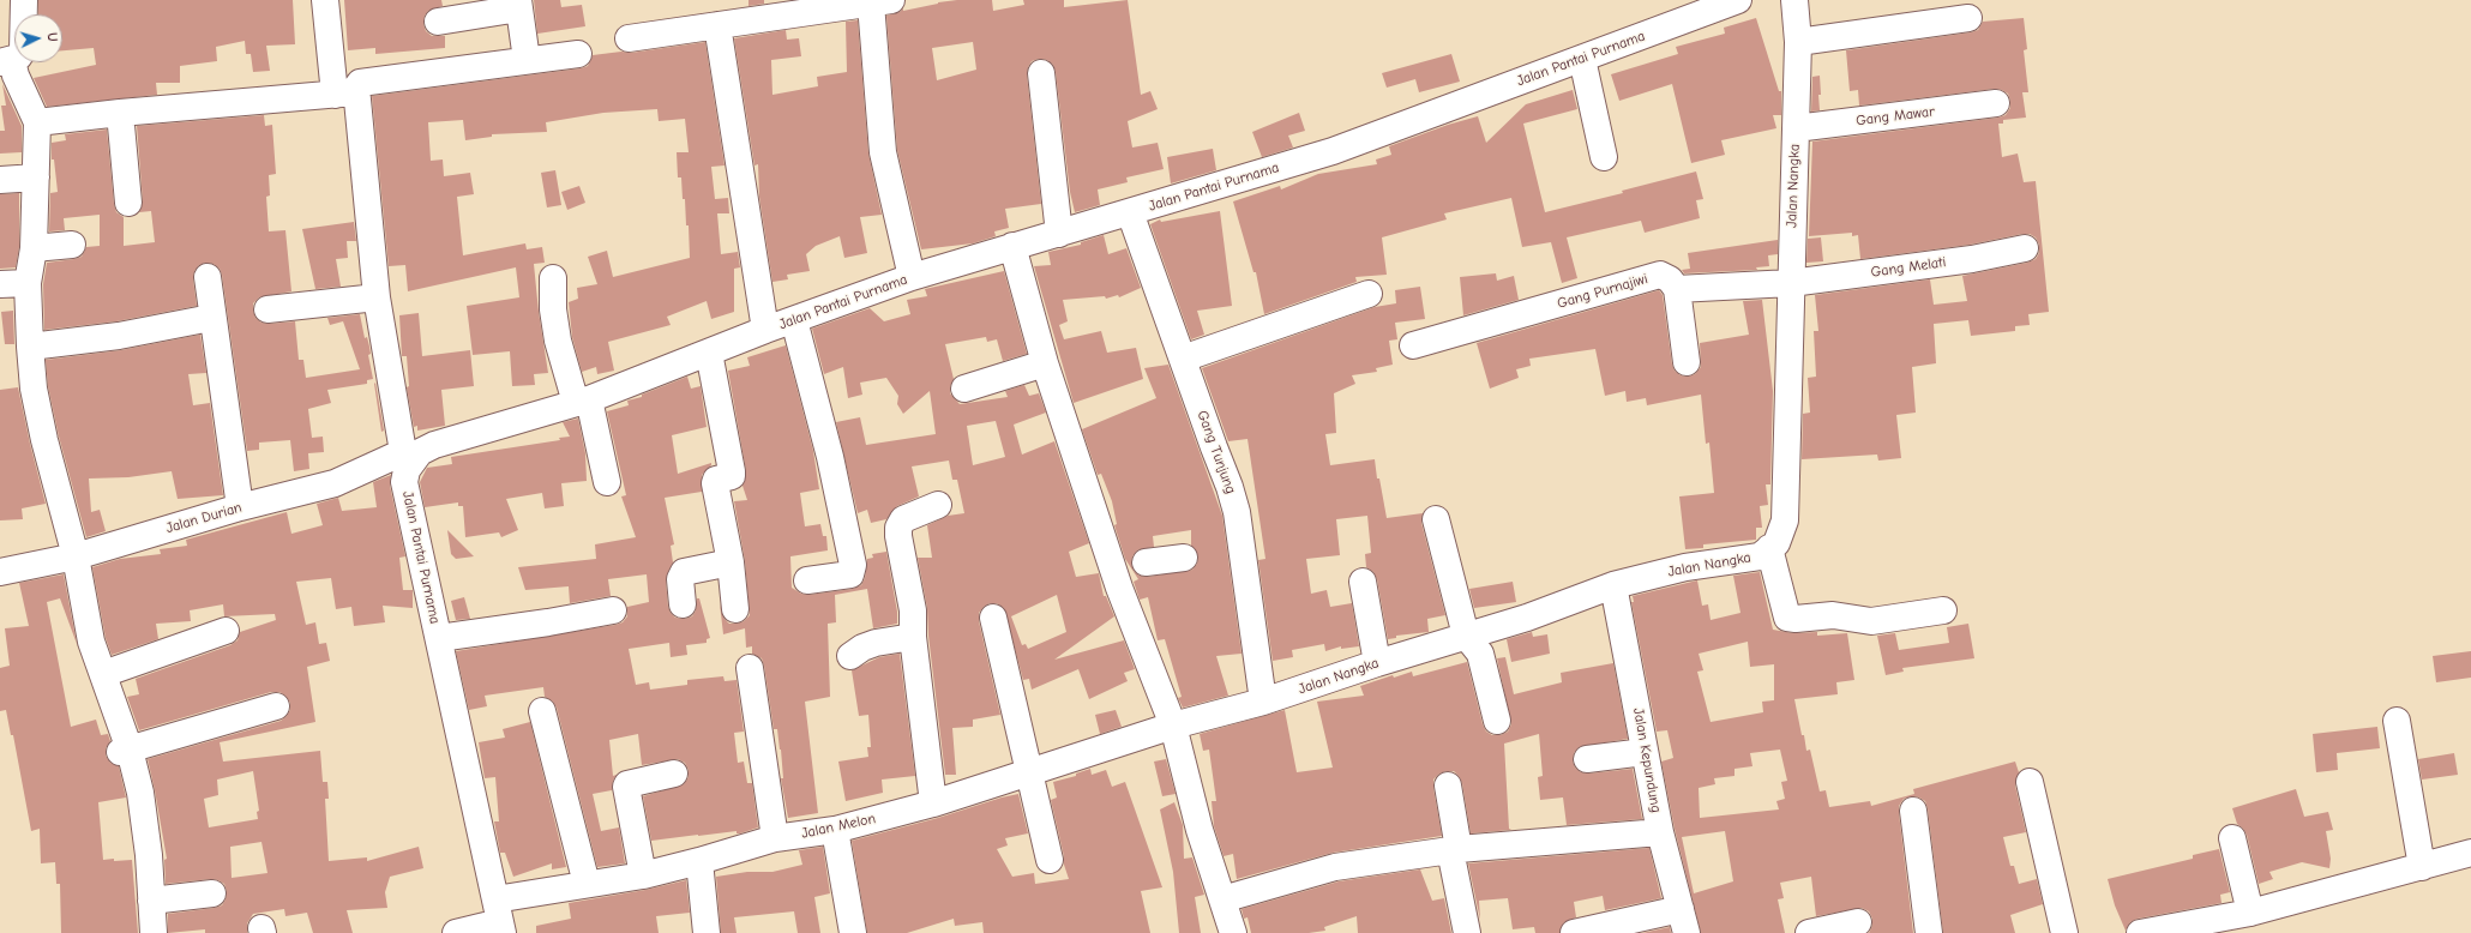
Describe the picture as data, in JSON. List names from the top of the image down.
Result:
{
  "streets": {
    "street": [
      "Jalan Pantai Purnama",
      "Gang Mawar",
      "Jalan Nangka",
      "Gang Melati",
      "Gang Purnajiwi",
      "Gang Tunjung",
      "Jalan Durian",
      "Jalan Kepundung",
      "Jalan Melon"
    ]
  },
  "crossings": [
    ["Jalan Pantai Purnama", "Gang Tunjung"],
    ["Jalan Pantai Purnama", "Jalan Durian"],
    ["Jalan Pantai Purnama", "Jalan Melon"],
    ["Gang Mawar", "Jalan Nangka"],
    ["Jalan Nangka", "Gang Melati"],
    ["Jalan Nangka", "Gang Tunjung"],
    ["Jalan Nangka", "Jalan Kepundung"],
    ["Jalan Nangka", "Jalan Melon"]
  ],
  "north": "right"
}
